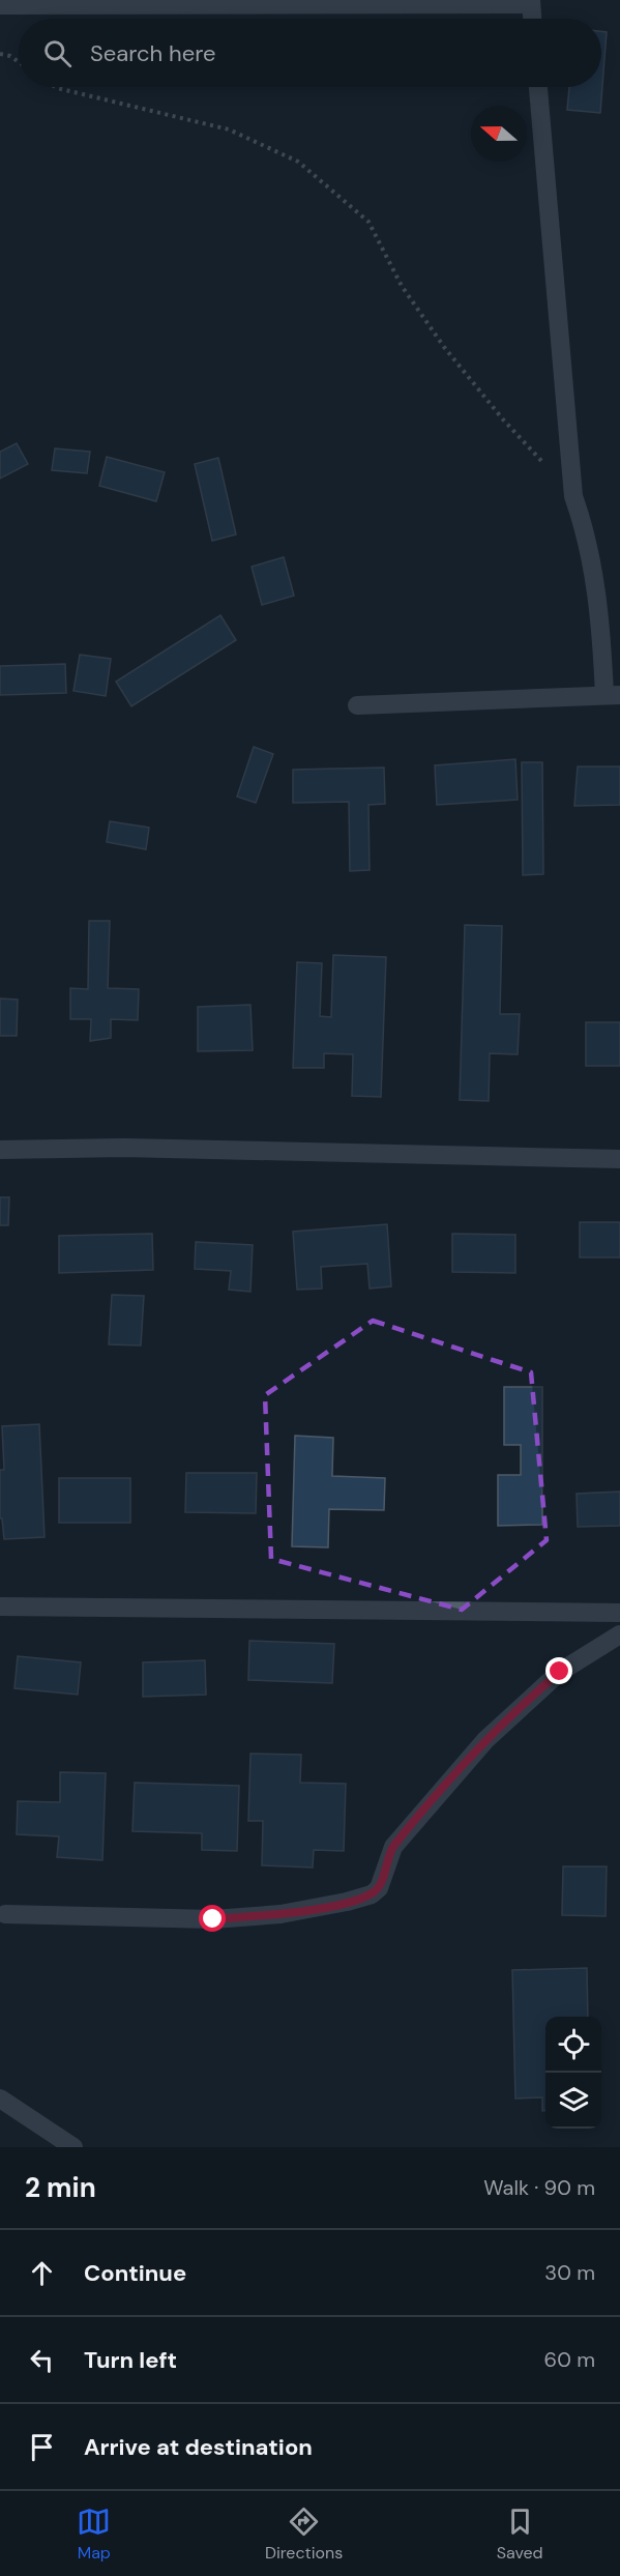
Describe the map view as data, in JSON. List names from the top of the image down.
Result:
{
  "north": "left",
  "page": {
    "search": "Search here",
    "heading": ["2 min", "Walk · 90 m"],
    "list": [
      ["Continue", "30 m"],
      ["Turn left", "60 m"],
      "Arrive at destination"
    ],
    "nav": ["Map", "Directions", "Saved"]
  }
}
